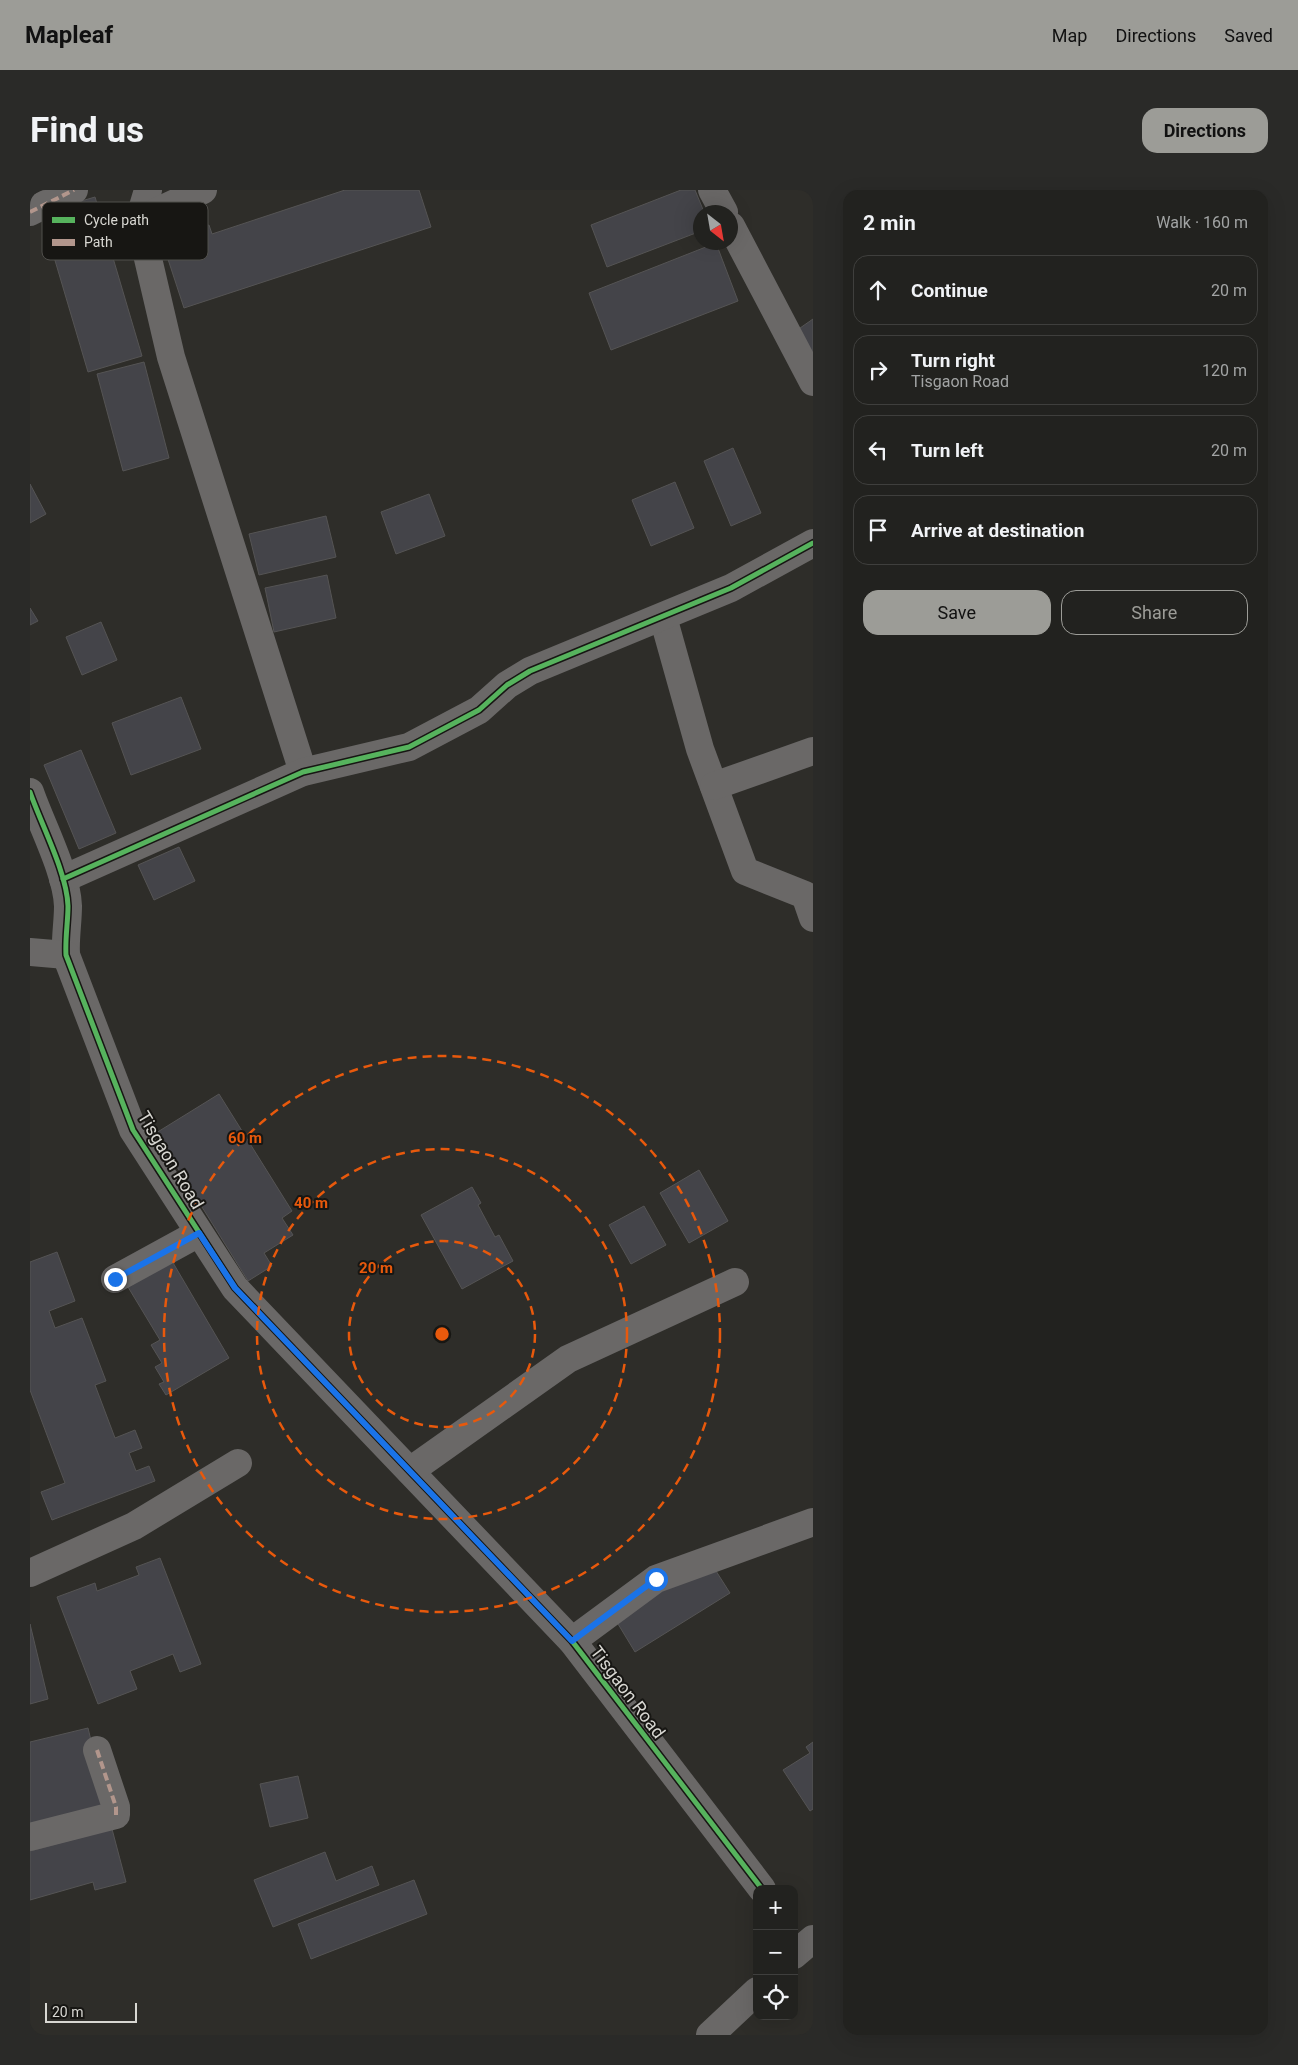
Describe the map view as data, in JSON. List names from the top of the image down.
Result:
{
  "streets": {
    "street": ["Tisgaon Road"]
  },
  "legend": ["Cycle path", "Path"],
  "scale_bar": "20 m",
  "north": "bottom right",
  "page": {
    "header": "Mapleaf",
    "nav": ["Map", "Directions", "Saved"],
    "buttons": [
      "Directions",
      ["Save", "Share"]
    ],
    "title": "Find us",
    "heading": ["2 min", "Walk · 160 m"],
    "list": [
      ["Continue", "20 m"],
      ["Turn right", "Tisgaon Road", "120 m"],
      ["Turn left", "20 m"],
      "Arrive at destination"
    ],
    "map_buttons": ["+", "−"],
    "scale": "20 m"
  },
  "rings": ["60 m", "40 m", "20 m"]
}
